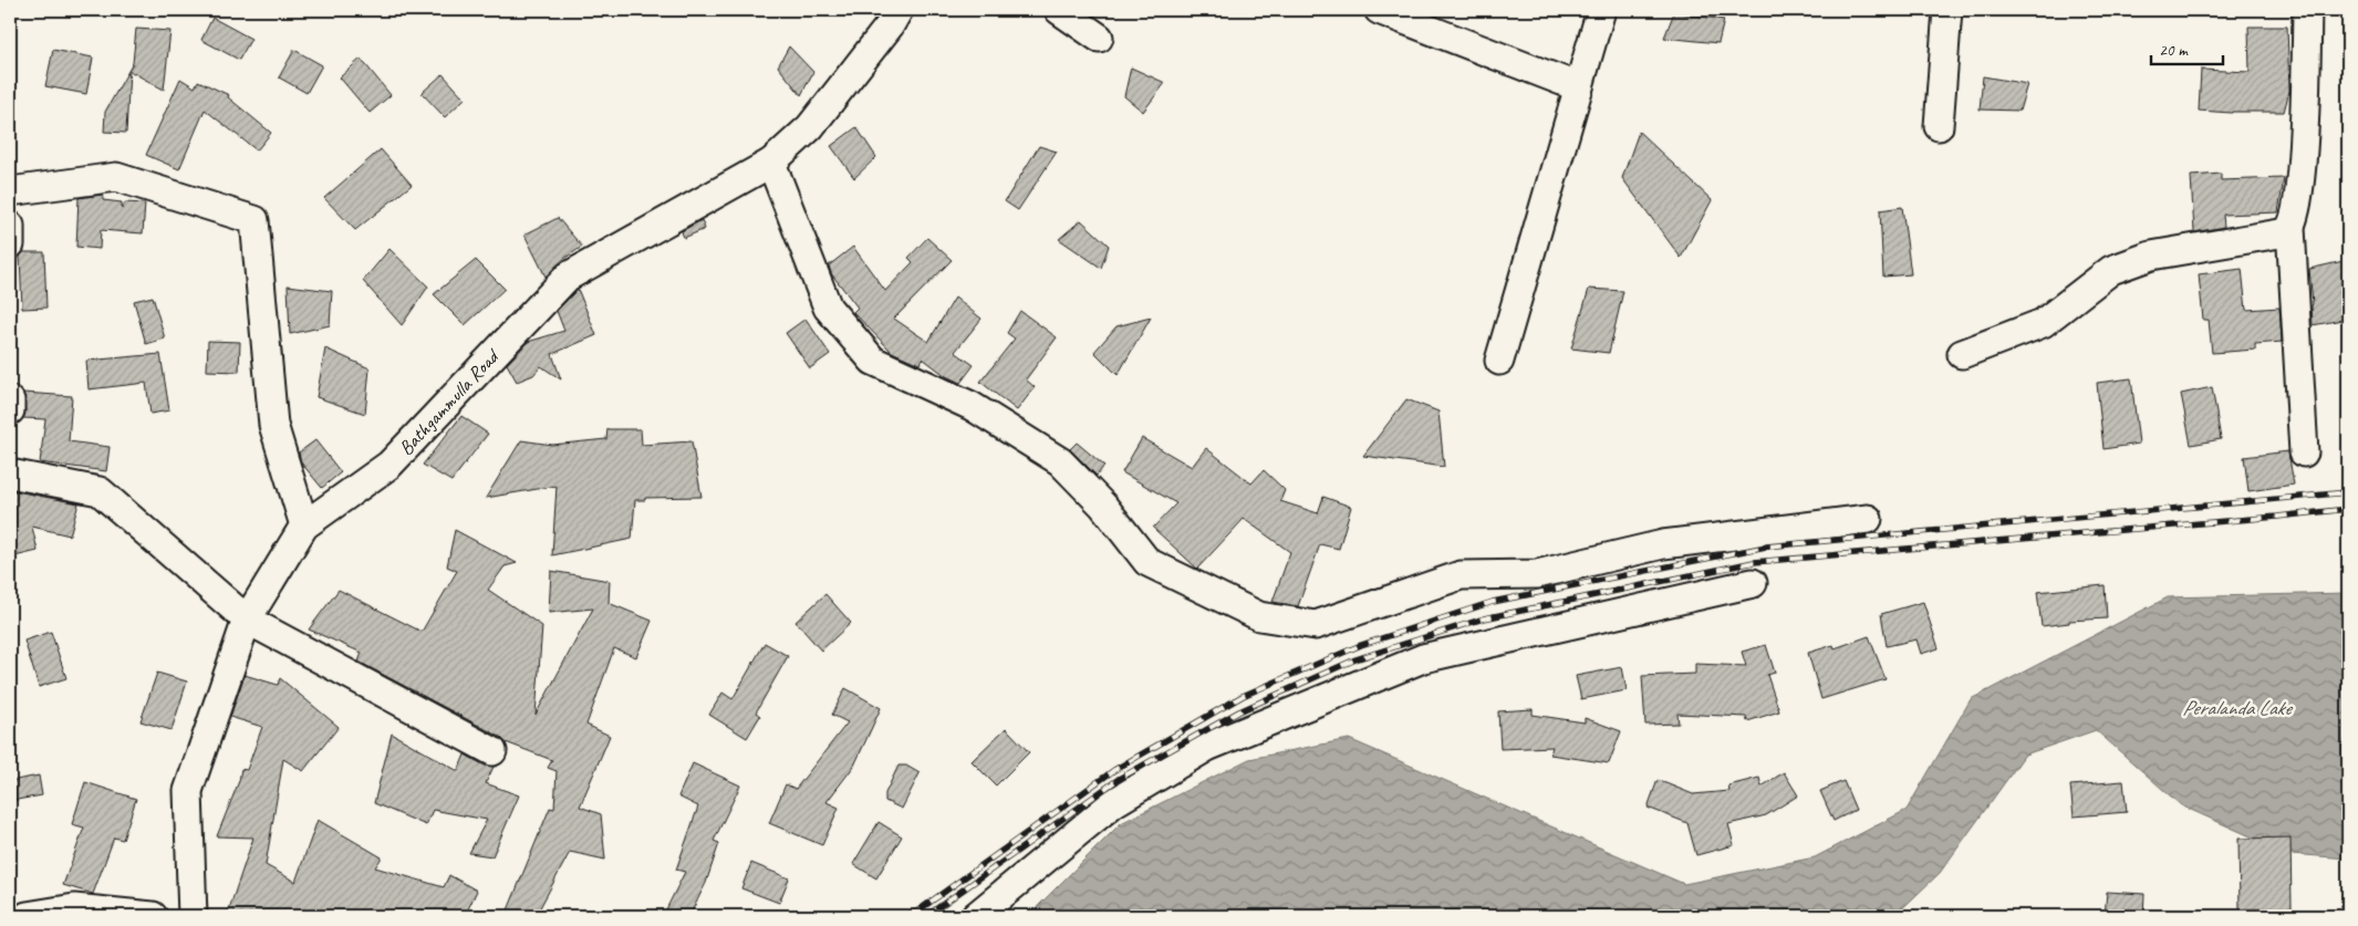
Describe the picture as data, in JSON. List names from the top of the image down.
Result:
{
  "streets": {
    "street": ["Bathgammulla Road"]
  },
  "water": ["Peralanda Lake"],
  "scale_bar": "20 m"
}
